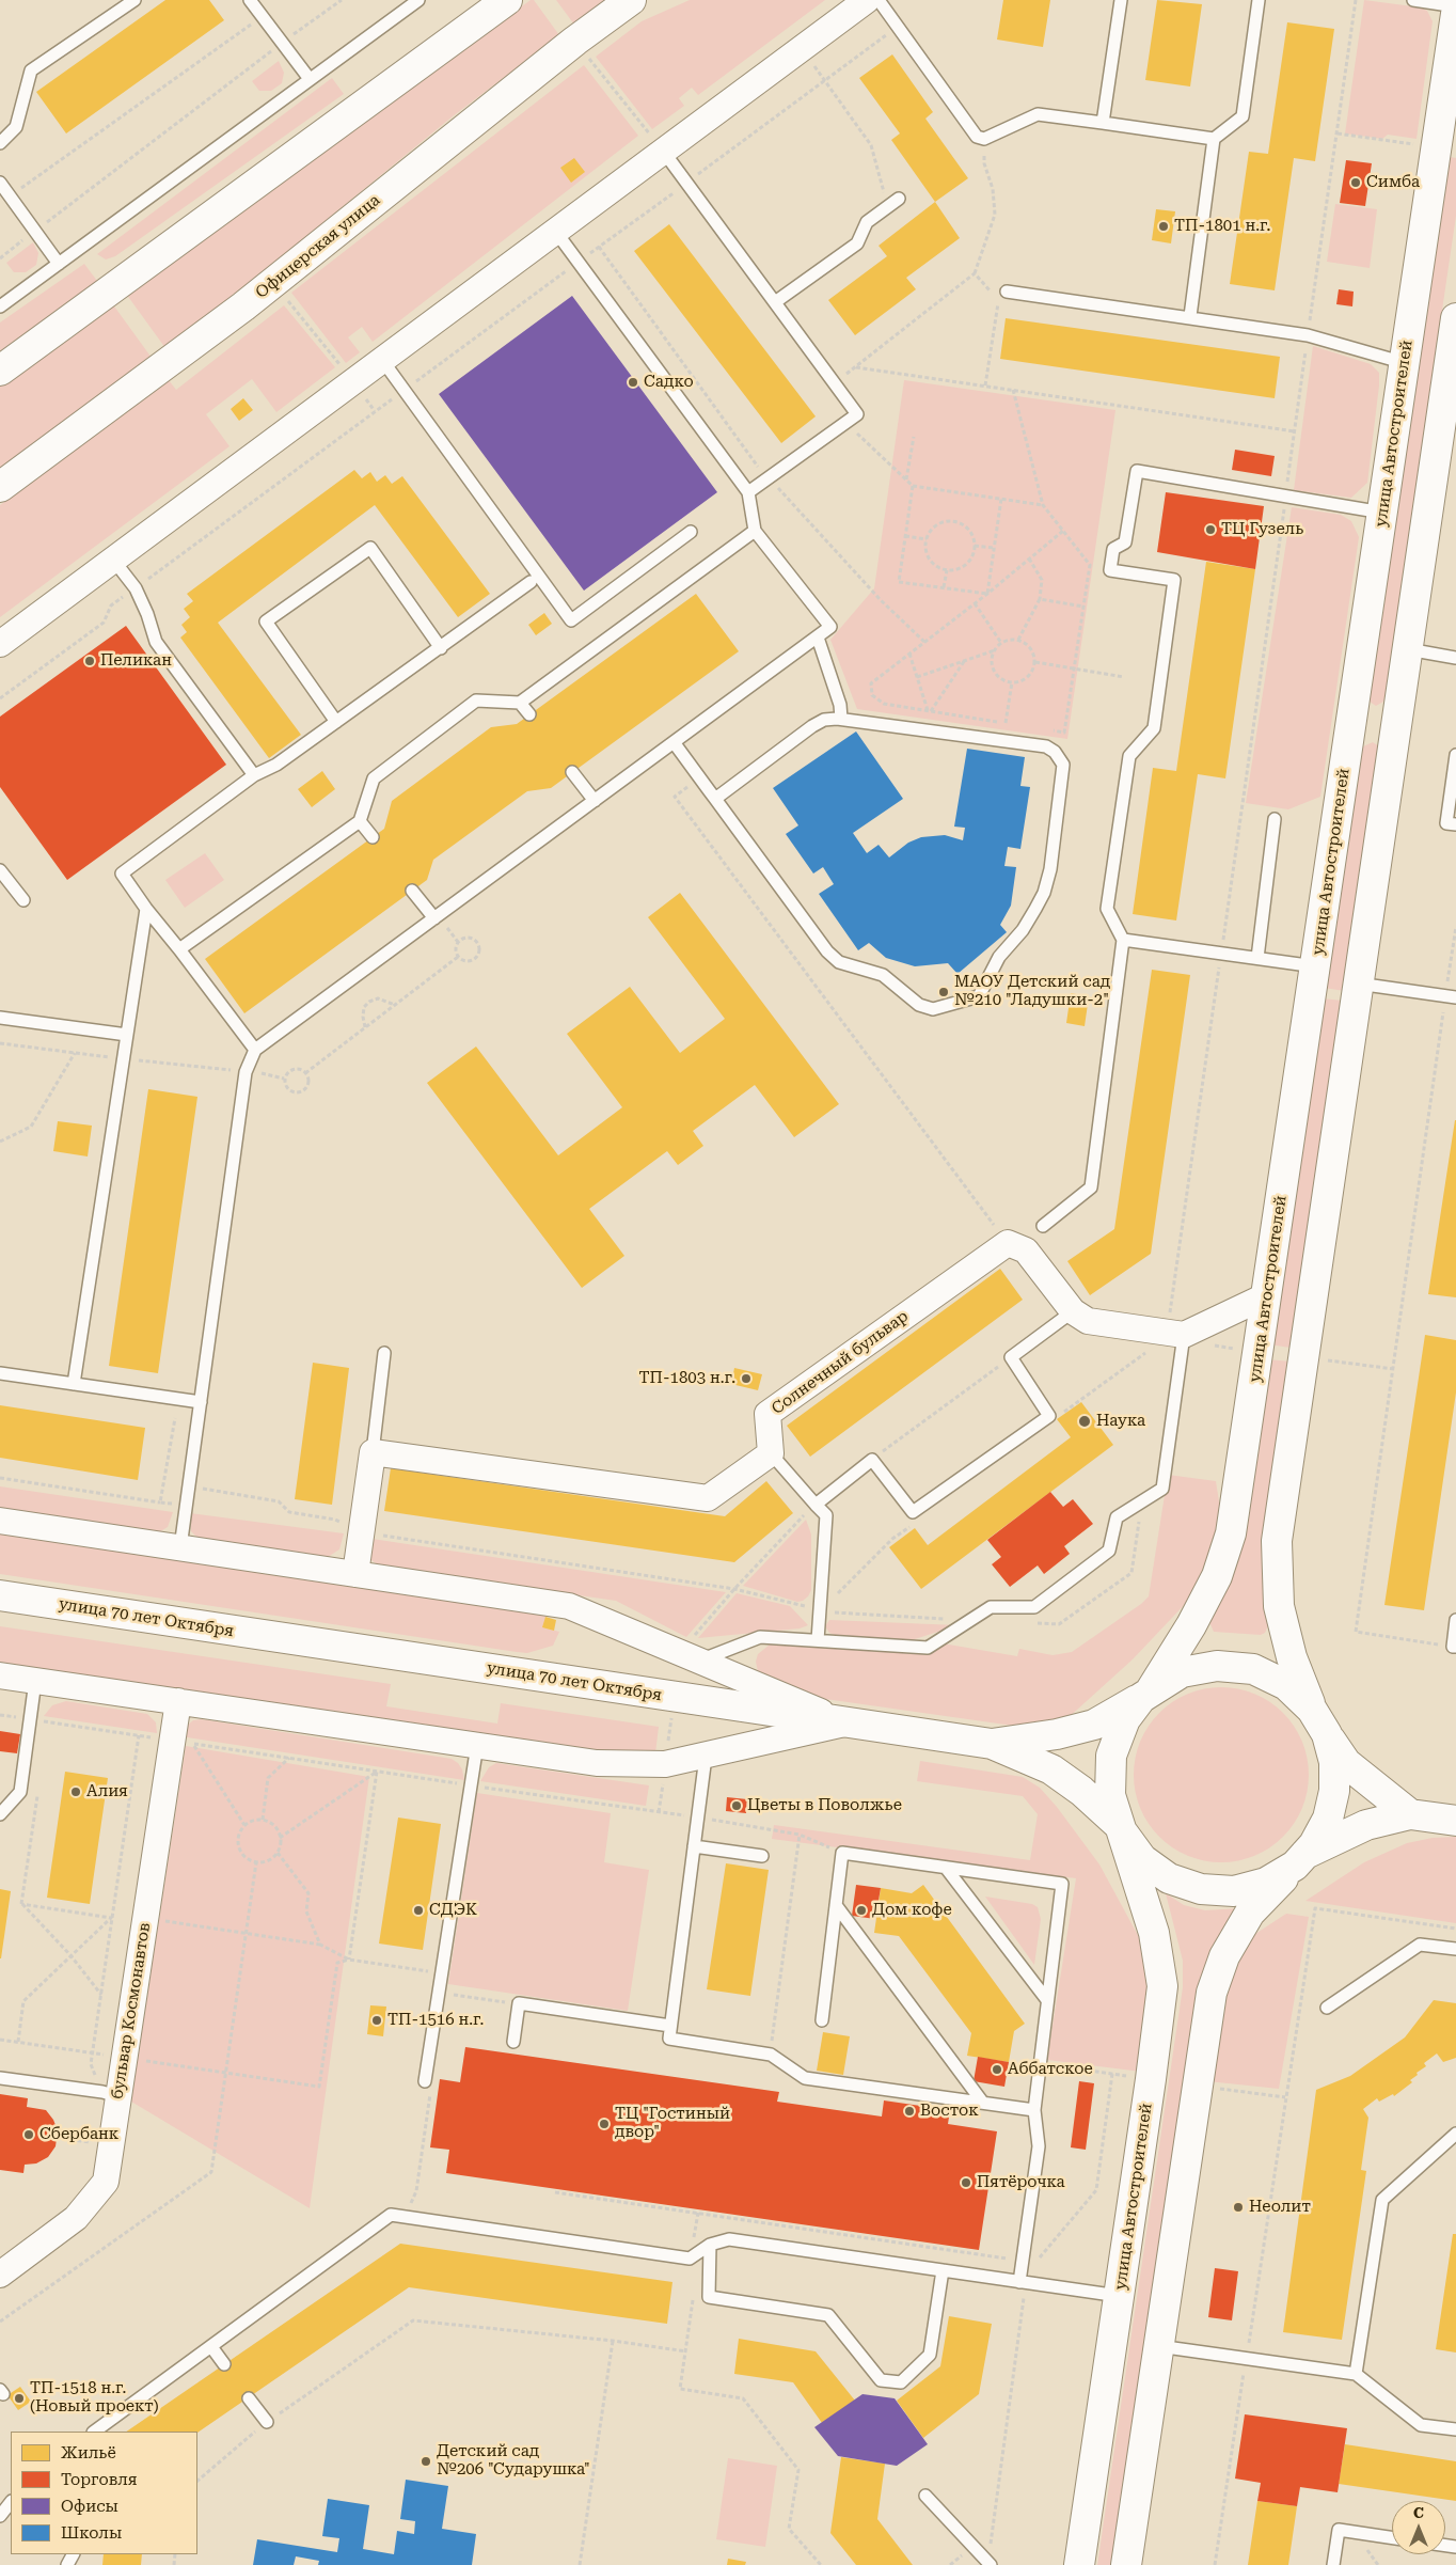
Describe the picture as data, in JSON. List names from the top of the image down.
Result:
{
  "streets": {
    "main road": ["Офицерская улица", "улица Автостроителей", "улица 70 лет Октября"],
    "street": ["Солнечный бульвар", "бульвар Космонавтов"]
  },
  "crossings": [
    ["улица Автостроителей", "улица 70 лет Октября"]
  ],
  "places": [
    "Симба",
    "ТП-1801 н.г.",
    "Садко",
    "ТЦ Гузель",
    "Пеликан",
    "МАОУ Детский сад №210 \"Ладушки-2\"",
    "ТП-1803 н.г.",
    "Наука",
    "Алия",
    "Цветы в Поволжье",
    "СДЭК",
    "Дом кофе",
    "ТП-1516 н.г.",
    "Аббатское",
    "Восток",
    "ТЦ \"Гостиный двор\"",
    "Сбербанк",
    "Пятёрочка",
    "Неолит",
    "ТП-1518 н.г. (Новый проект)",
    "Детский сад №206 \"Сударушка\""
  ],
  "legend": [
    "Жильё",
    "Торговля",
    "Офисы",
    "Школы"
  ],
  "north": "top"
}
